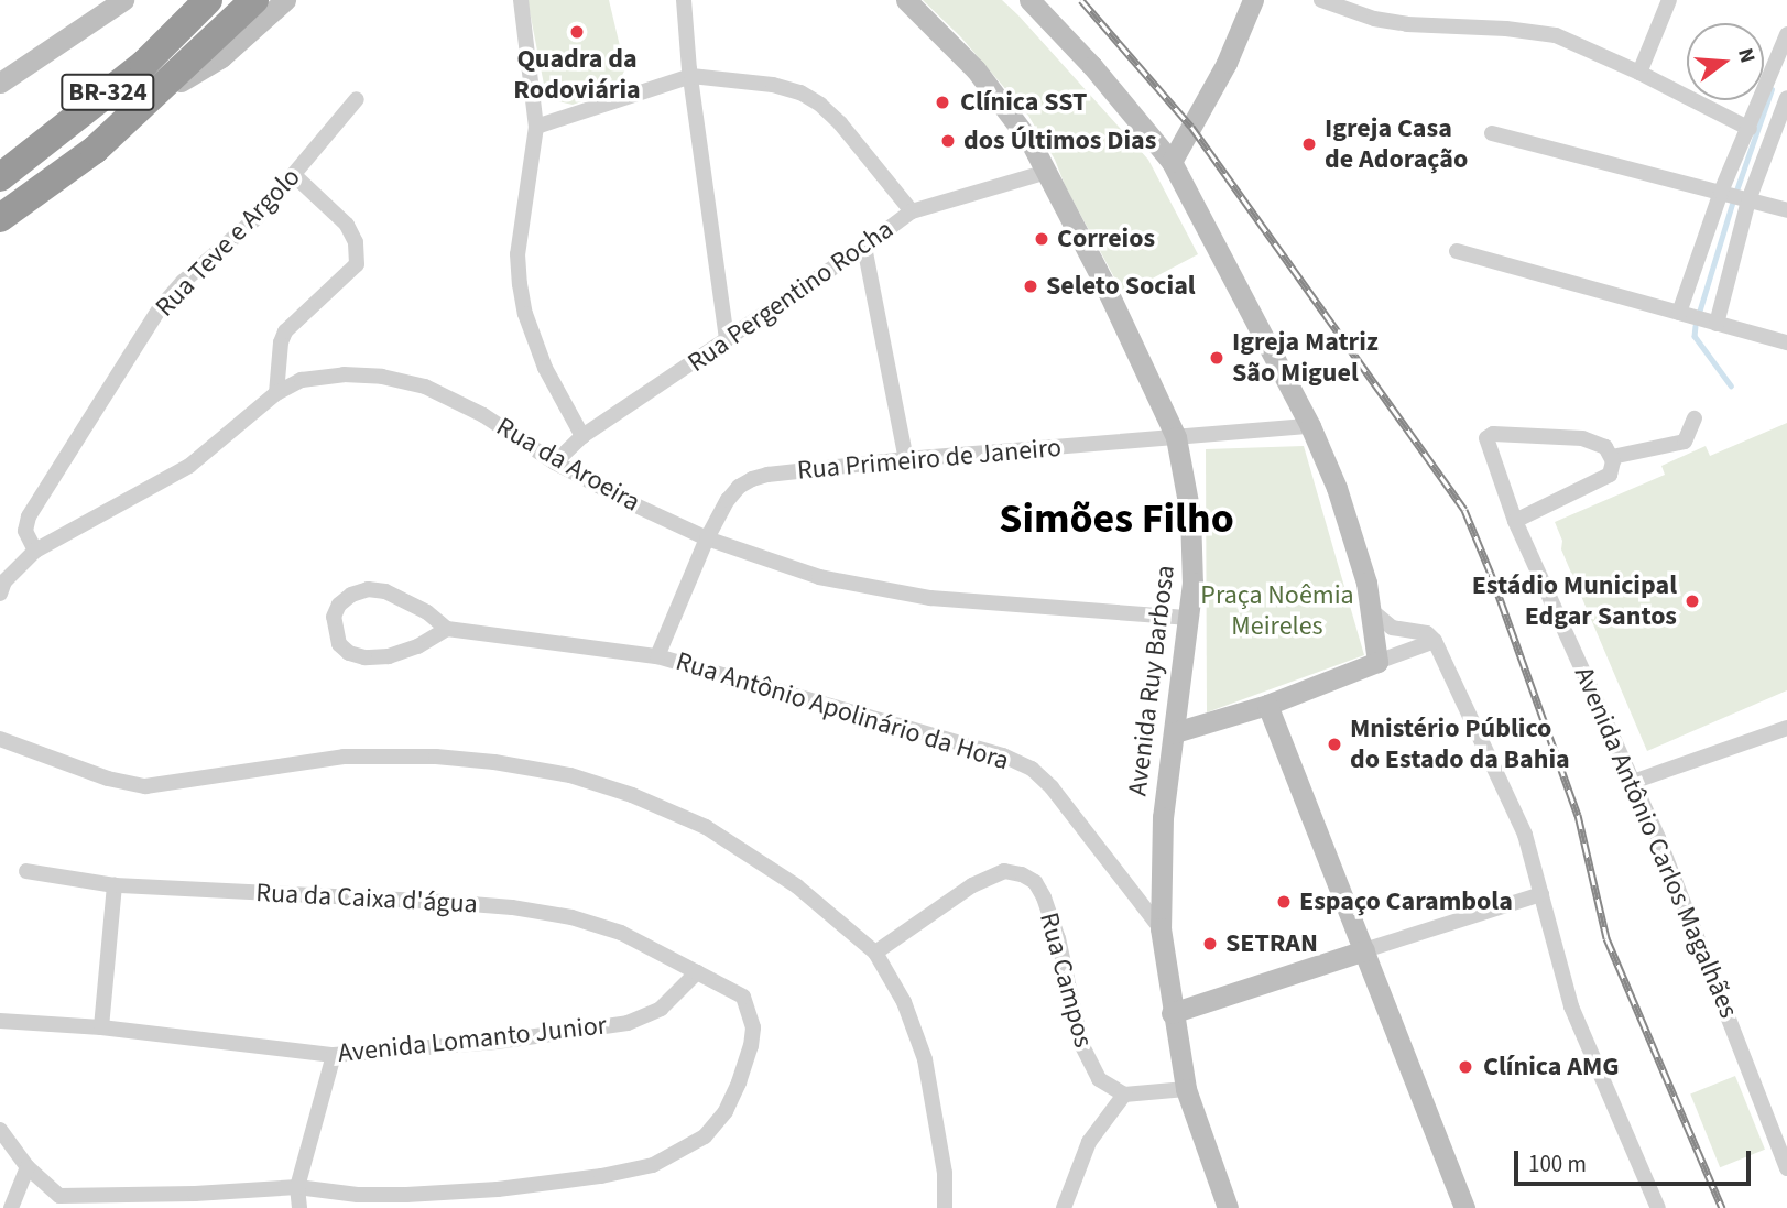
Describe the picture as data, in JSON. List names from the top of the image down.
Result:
{
  "streets": {
    "highway": ["BR-324"],
    "main road": ["Avenida Ruy Barbosa"],
    "street": [
      "Rua Teve e Argolo",
      "Rua Pergentino Rocha",
      "Rua Primeiro de Janeiro",
      "Rua da Aroeira",
      "Rua Antônio Apolinário da Hora",
      "Avenida Antônio Carlos Magalhães",
      "Rua da Caixa d'água",
      "Rua Campos",
      "Avenida Lomanto Junior"
    ]
  },
  "crossings": [
    ["Rua Teve e Argolo", "Rua da Aroeira"],
    ["Rua Pergentino Rocha", "Rua da Aroeira"],
    ["Rua Pergentino Rocha", "Avenida Ruy Barbosa"],
    ["Rua Primeiro de Janeiro", "Rua da Aroeira"],
    ["Rua Primeiro de Janeiro", "Avenida Ruy Barbosa"],
    ["Rua Primeiro de Janeiro", "Rua Antônio Apolinário da Hora"],
    ["Rua da Aroeira", "Avenida Ruy Barbosa"],
    ["Avenida Ruy Barbosa", "Rua Antônio Apolinário da Hora"],
    ["Rua da Caixa d'água", "Avenida Lomanto Junior"]
  ],
  "districts": ["Simões Filho"],
  "parks": ["Praça Noêmia Meireles"],
  "places": [
    "Quadra da Rodoviária",
    "Clínica SST",
    "dos Últimos Dias",
    "Igreja Casa de Adoração",
    "Correios",
    "Seleto Social",
    "Igreja Matriz São Miguel",
    "Estádio Municipal Edgar Santos",
    "Mnistério Público do Estado da Bahia",
    "Espaço Carambola",
    "SETRAN",
    "Clínica AMG"
  ],
  "scale_bar": "100 m",
  "north": "right"
}
